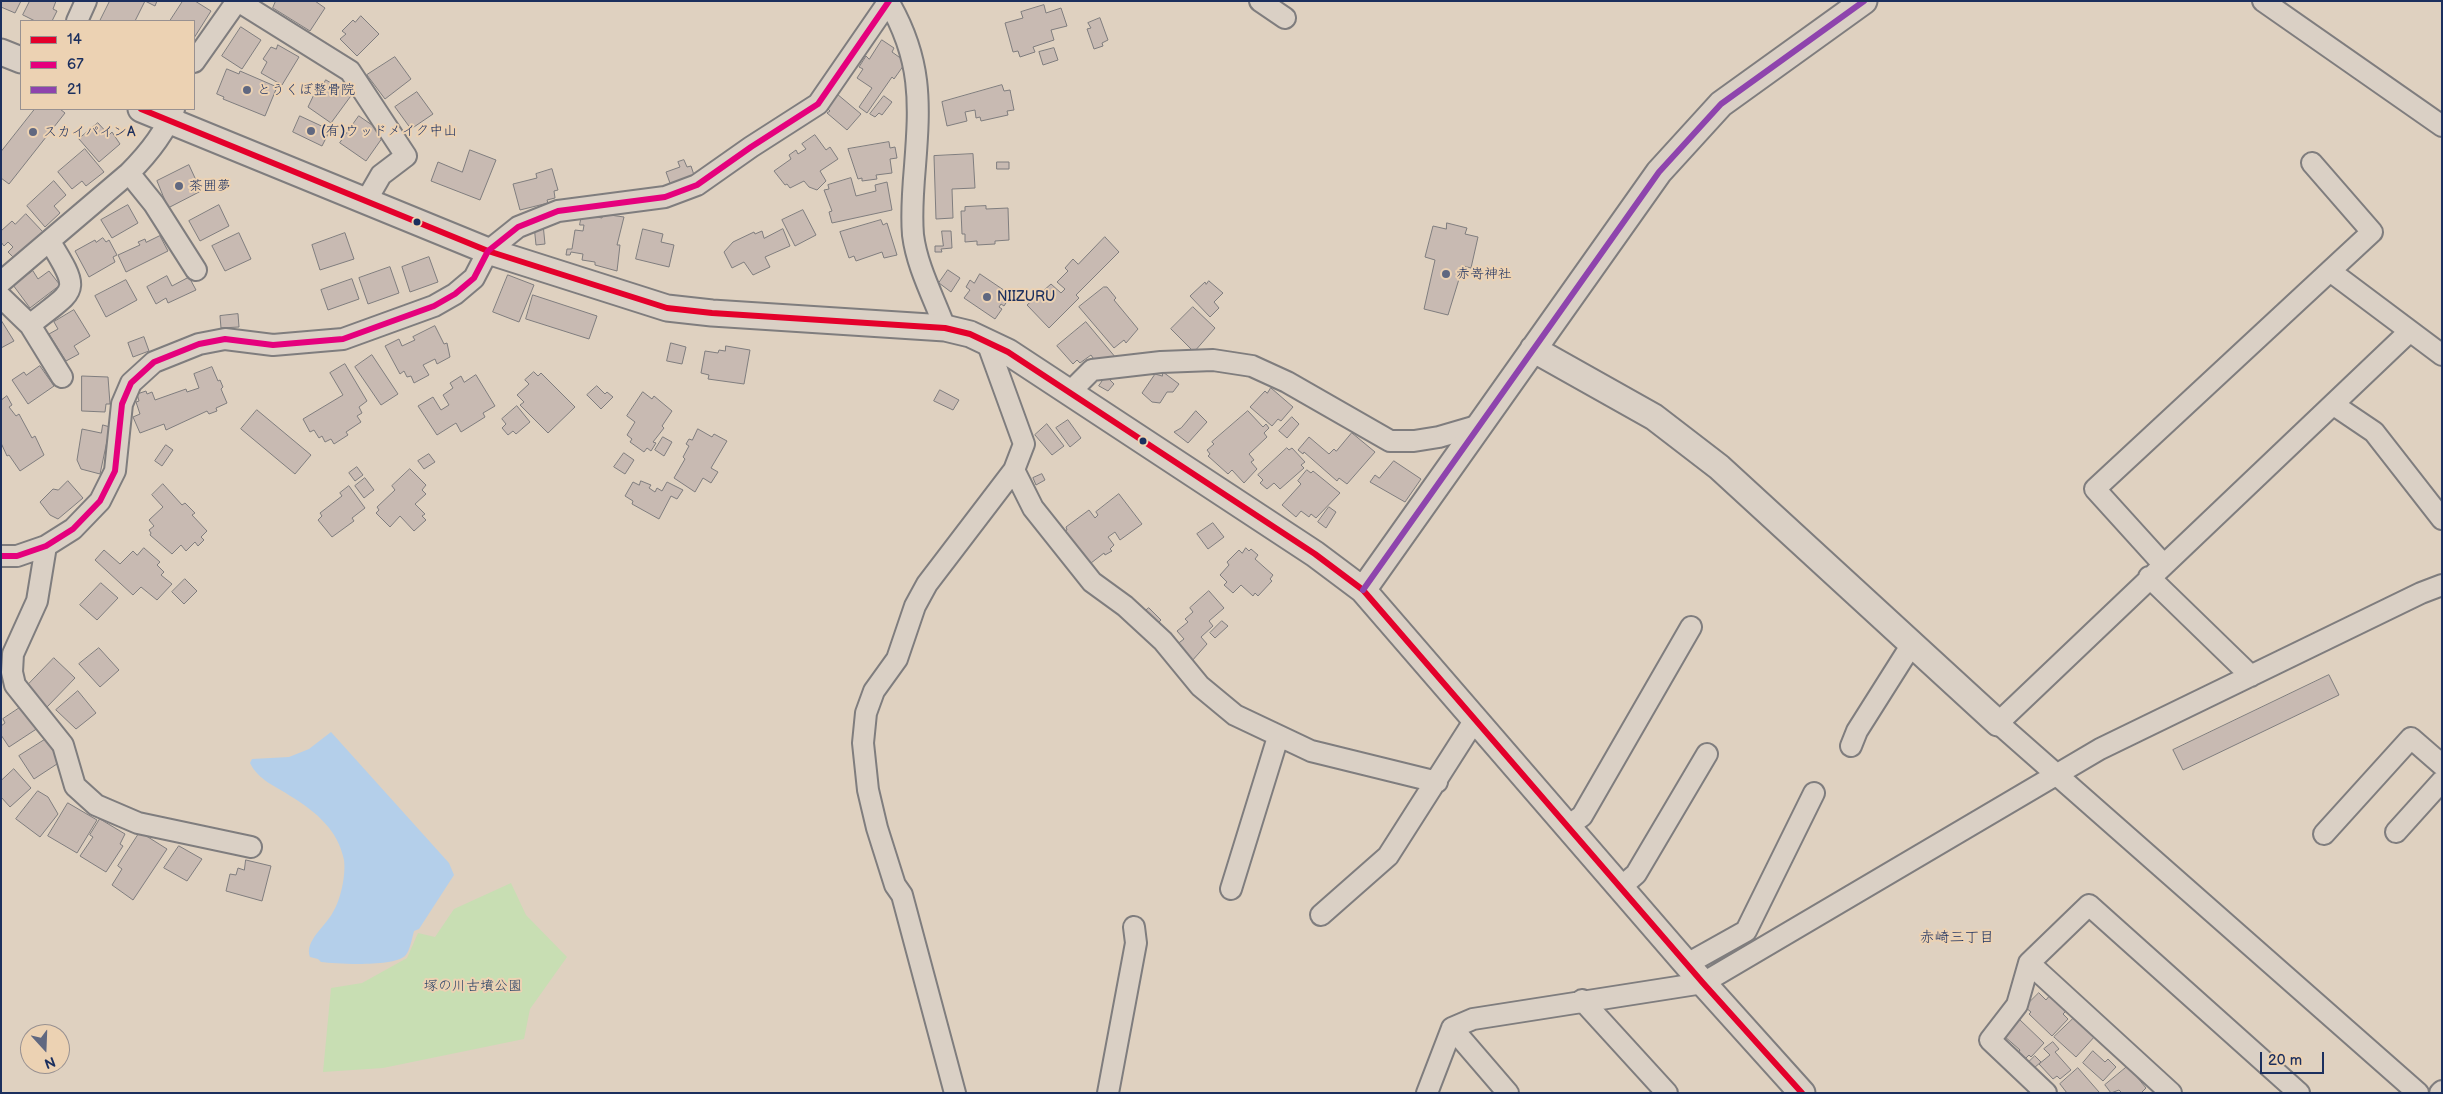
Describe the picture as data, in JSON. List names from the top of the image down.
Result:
{
  "districts": ["赤崎三丁目"],
  "parks": ["塚の川古墳公園"],
  "places": [
    "とうくぼ整骨院",
    "(有)ウッドメイク中山",
    "スカイパインA",
    "茶囲夢",
    "赤嵜神社",
    "NIIZURU"
  ],
  "lines": ["transit line 67", "transit line 21", "transit line 14"],
  "legend": ["14", "67", "21"],
  "scale_bar": "20 m",
  "north": "bottom"
}
